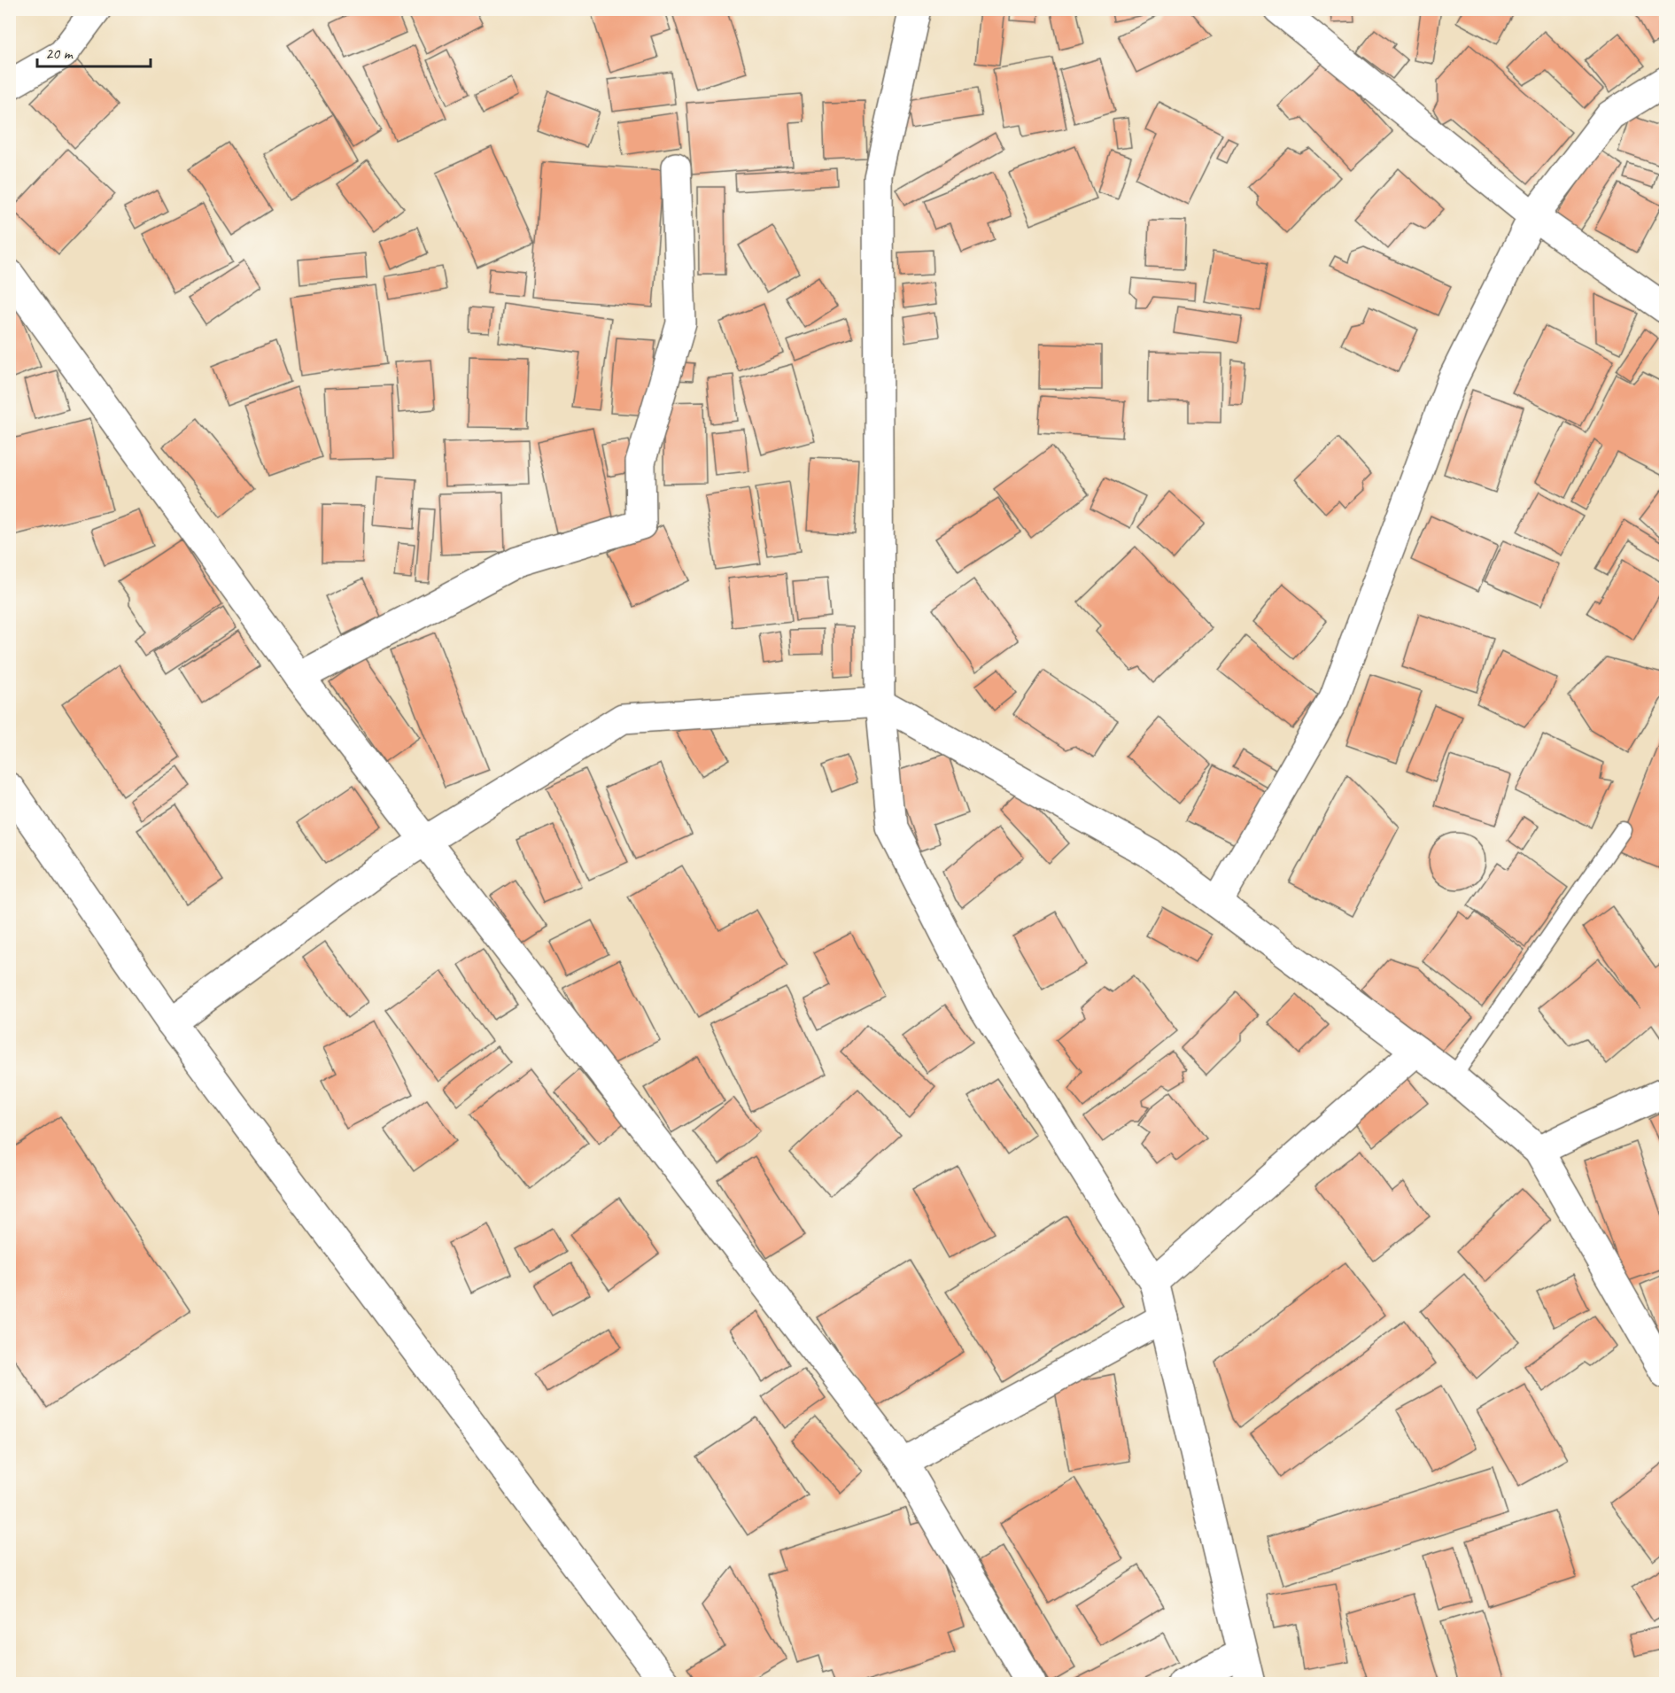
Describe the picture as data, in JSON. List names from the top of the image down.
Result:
{
  "scale_bar": "20 m"
}
